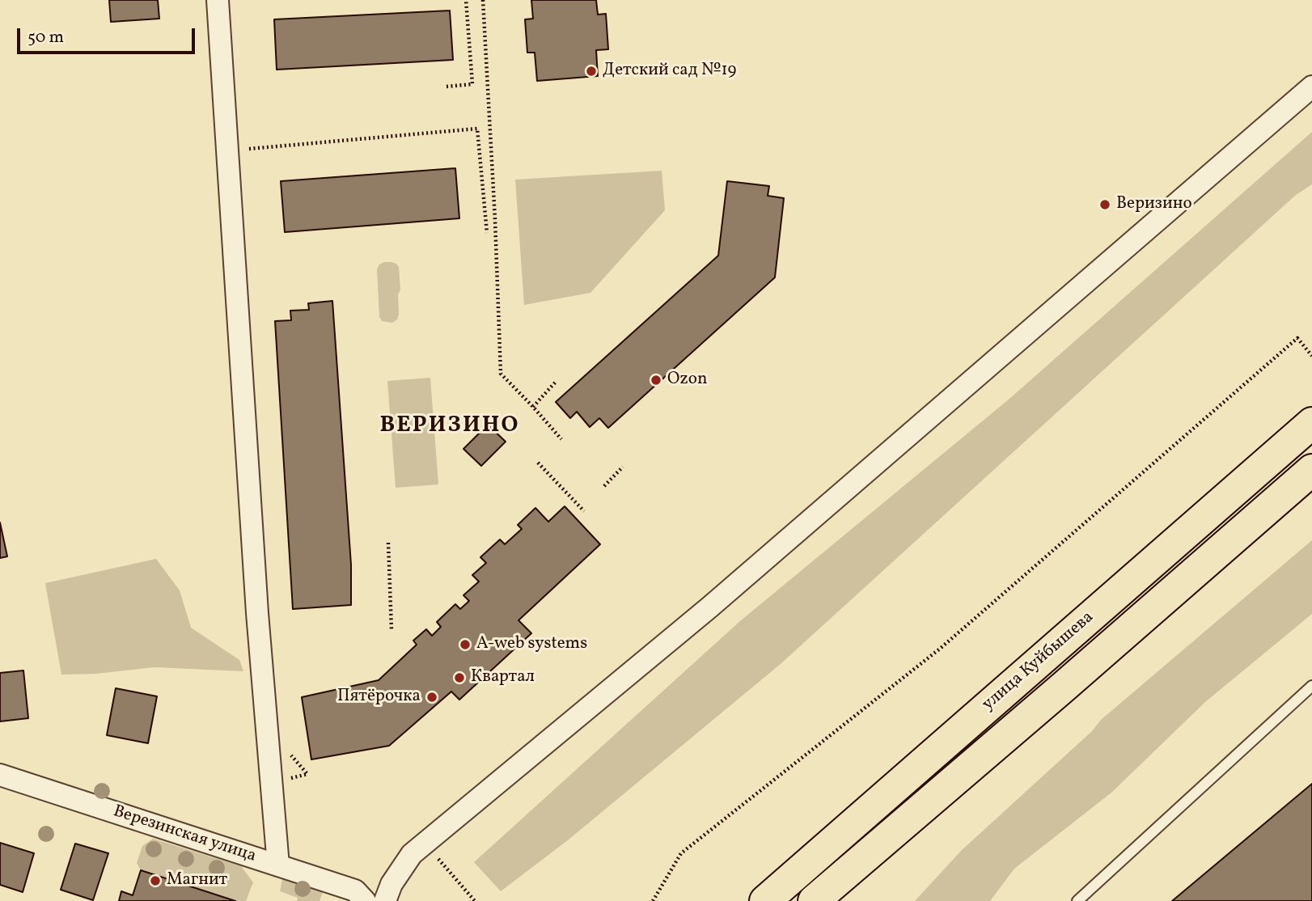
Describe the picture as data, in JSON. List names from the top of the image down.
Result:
{
  "streets": {
    "highway": ["улица Куйбышева"],
    "street": ["Верезинская улица"]
  },
  "districts": ["ВЕРИЗИНО"],
  "places": [
    "Детский сад №19",
    "Веризино",
    "Ozon",
    "A-web systems",
    "Квартал",
    "Пятёрочка",
    "Магнит"
  ],
  "scale_bar": "50 m"
}
